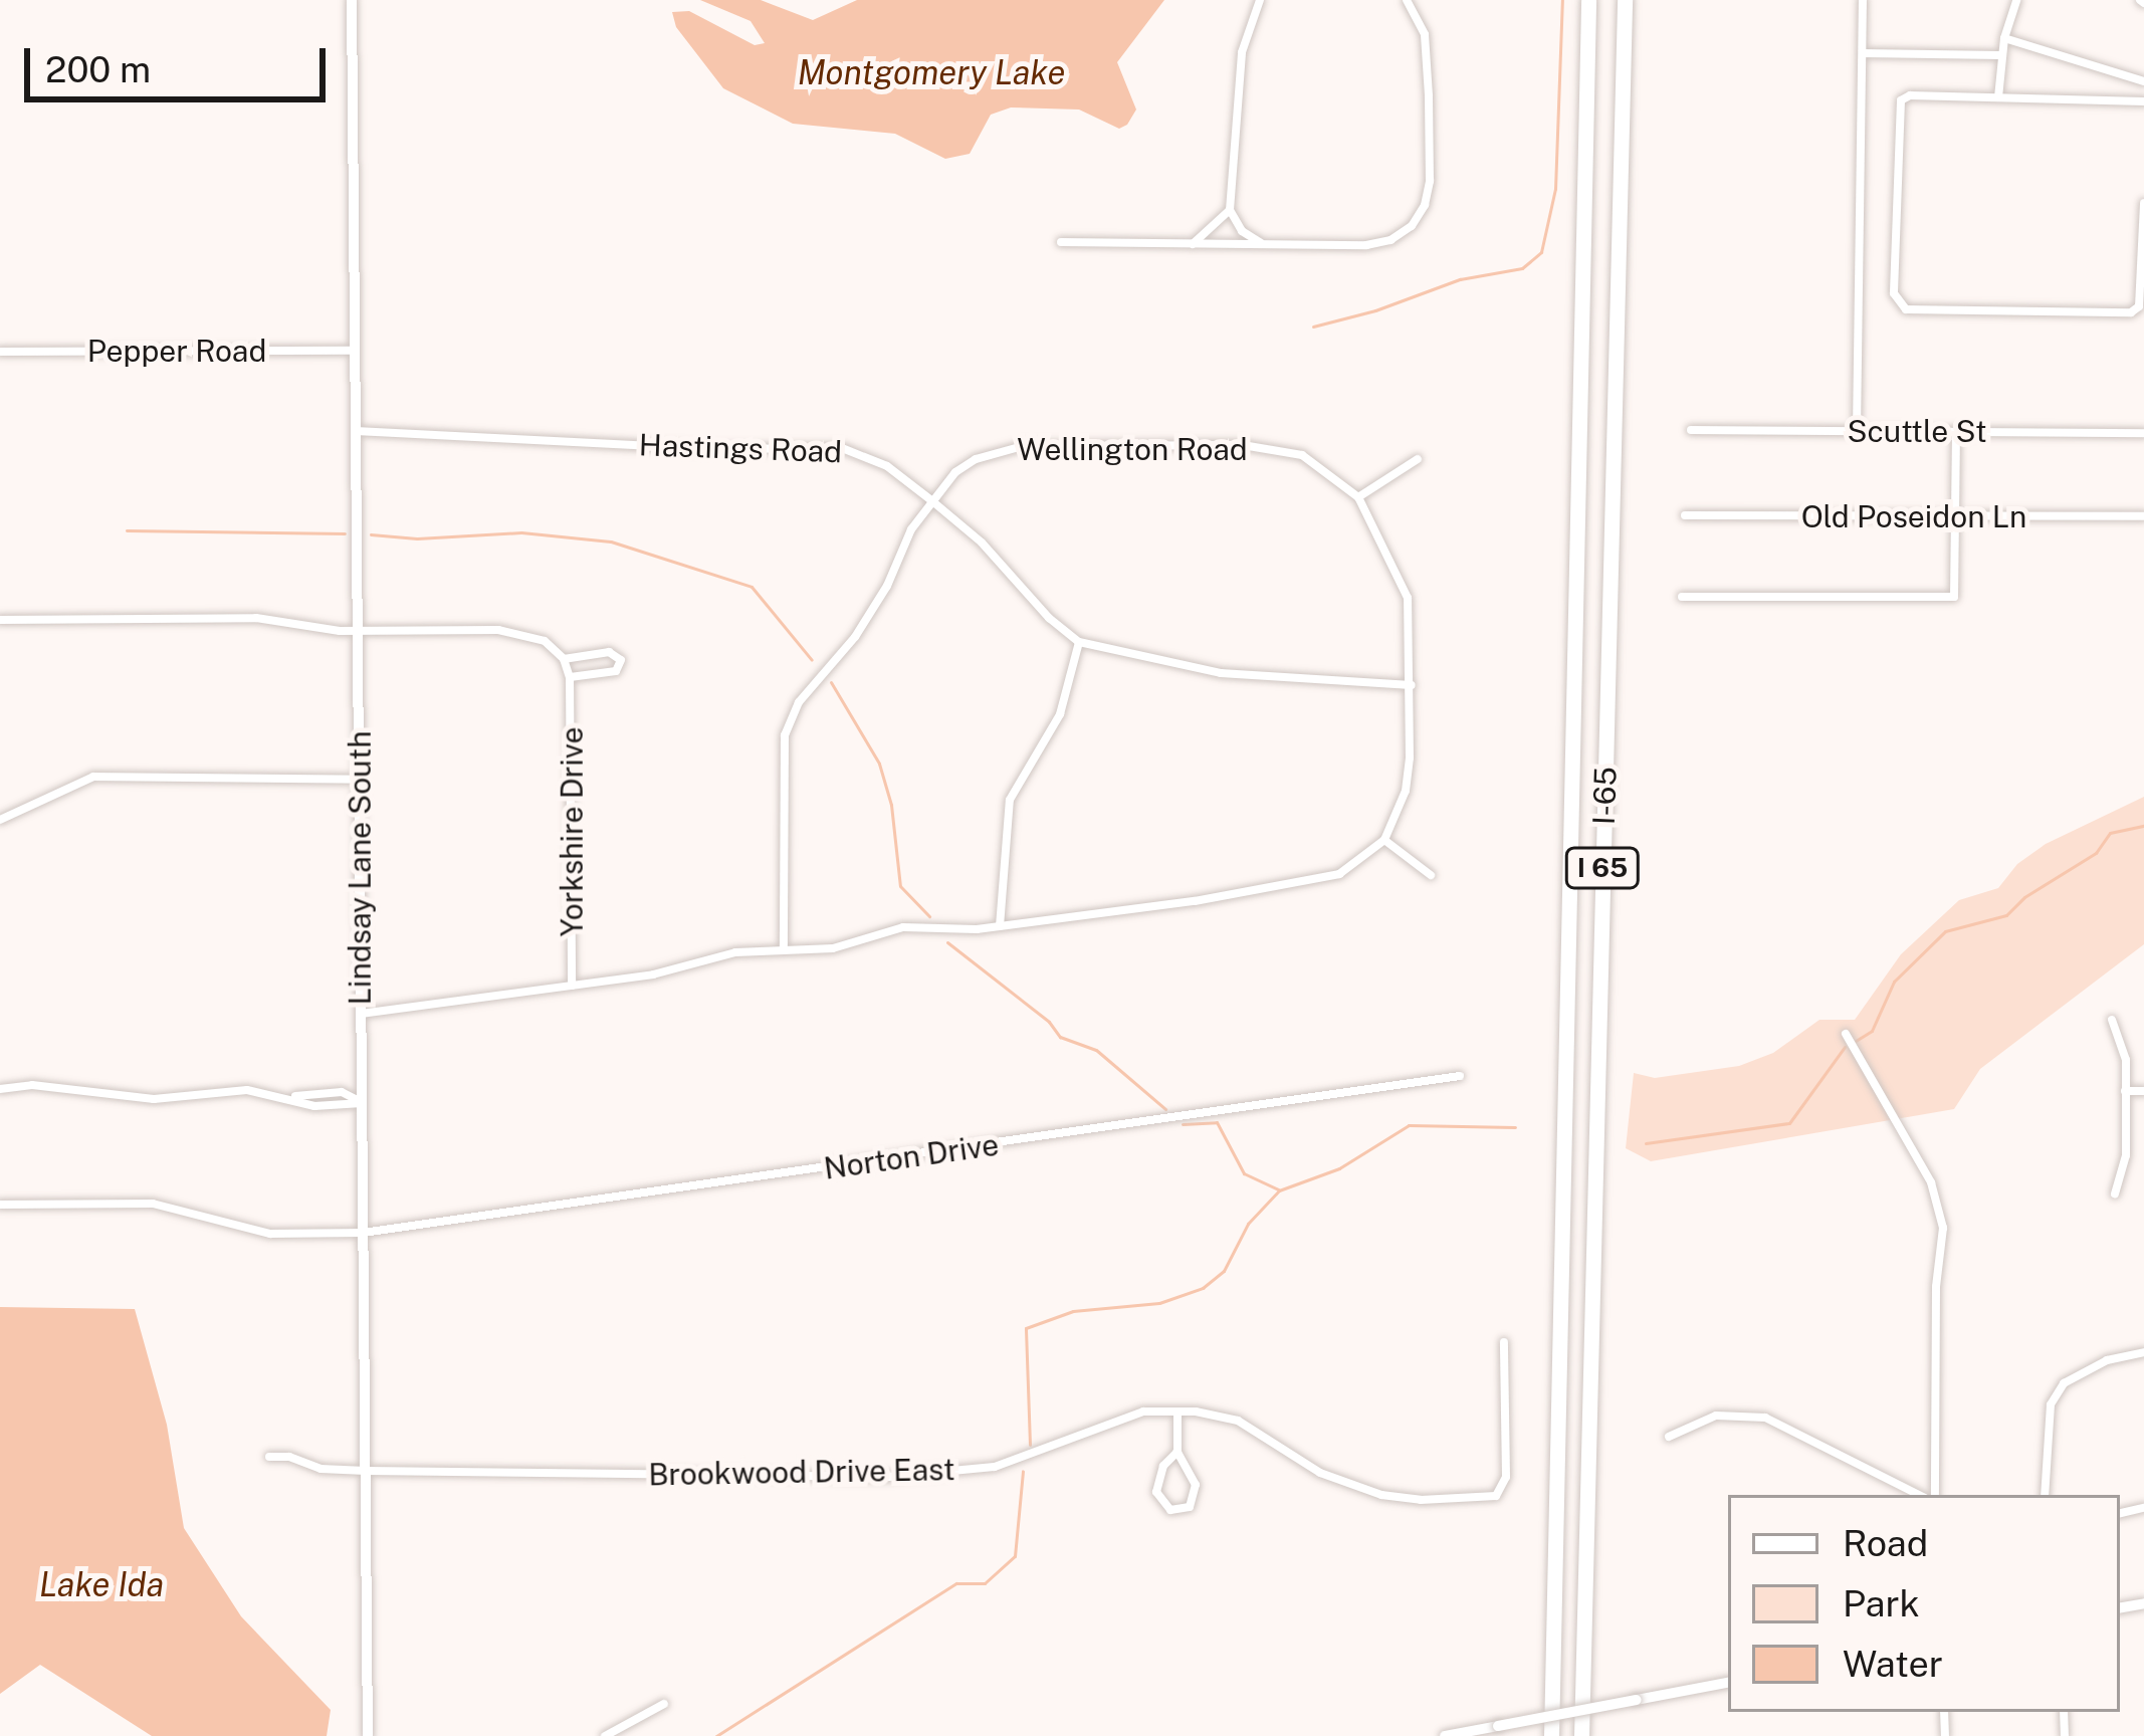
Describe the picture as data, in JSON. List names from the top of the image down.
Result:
{
  "streets": {
    "highway": ["I-65", "I 65"],
    "street": [
      "Pepper Road",
      "Scuttle St",
      "Hastings Road",
      "Wellington Road",
      "Old Poseidon Ln",
      "Yorkshire Drive",
      "Lindsay Lane South",
      "Norton Drive",
      "Brookwood Drive East"
    ]
  },
  "crossings": [
    ["Pepper Road", "Lindsay Lane South"],
    ["Hastings Road", "Wellington Road"],
    ["Hastings Road", "Lindsay Lane South"],
    ["Lindsay Lane South", "Norton Drive"],
    ["Lindsay Lane South", "Brookwood Drive East"]
  ],
  "water": ["Montgomery Lake", "Lake Ida"],
  "legend": ["Road", "Park", "Water"],
  "scale_bar": "200 m"
}
